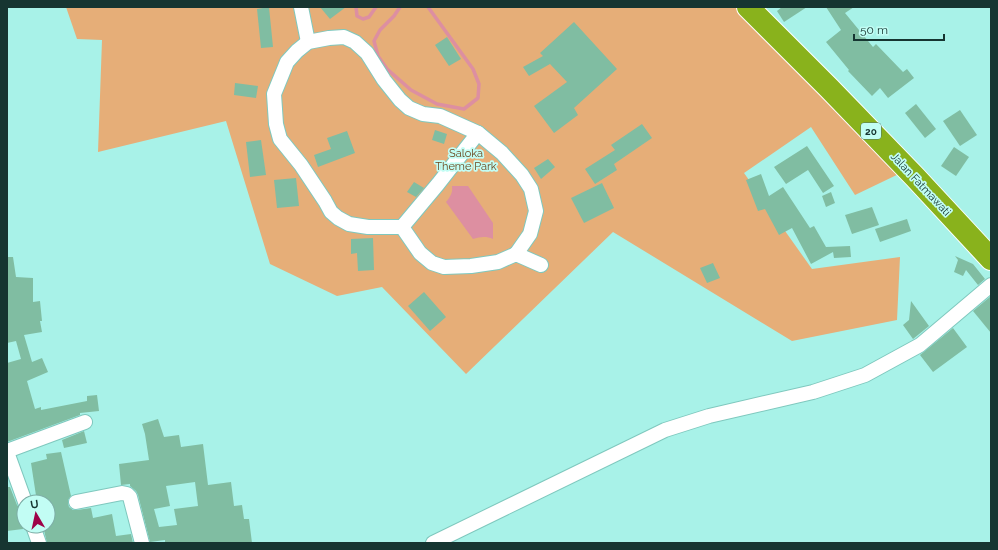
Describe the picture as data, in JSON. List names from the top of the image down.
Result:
{
  "streets": {
    "highway": ["20", "Jalan Fatmawati"]
  },
  "parks": ["Saloka Theme Park"],
  "scale_bar": "50 m",
  "north": "top"
}
